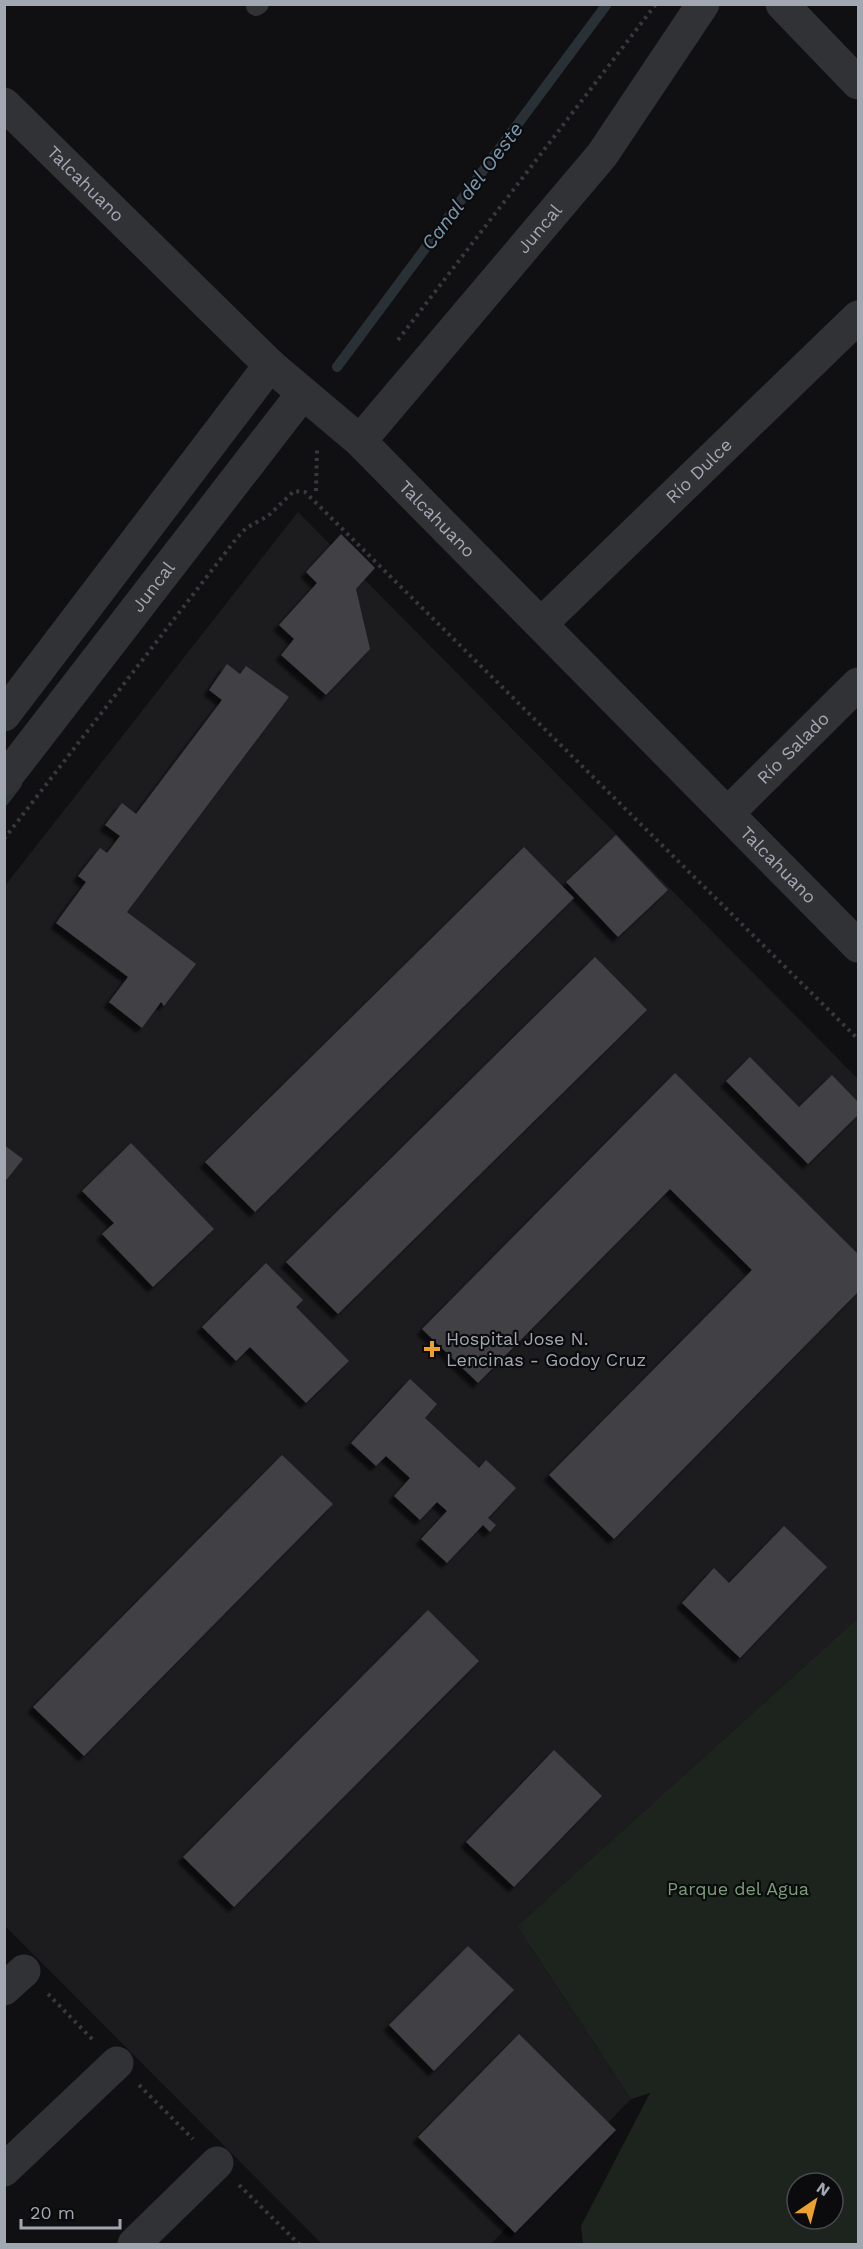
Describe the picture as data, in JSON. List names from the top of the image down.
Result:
{
  "streets": {
    "street": [
      "Talcahuano",
      "Juncal",
      "Río Dulce",
      "Río Salado"
    ]
  },
  "crossings": [
    ["Talcahuano", "Juncal"],
    ["Talcahuano", "Río Dulce"],
    ["Talcahuano", "Río Salado"]
  ],
  "water": ["Canal del Oeste"],
  "parks": ["Parque del Agua"],
  "places": {
    "health": ["Hospital Jose N. Lencinas - Godoy Cruz"]
  },
  "scale_bar": "20 m",
  "north": "top right"
}
